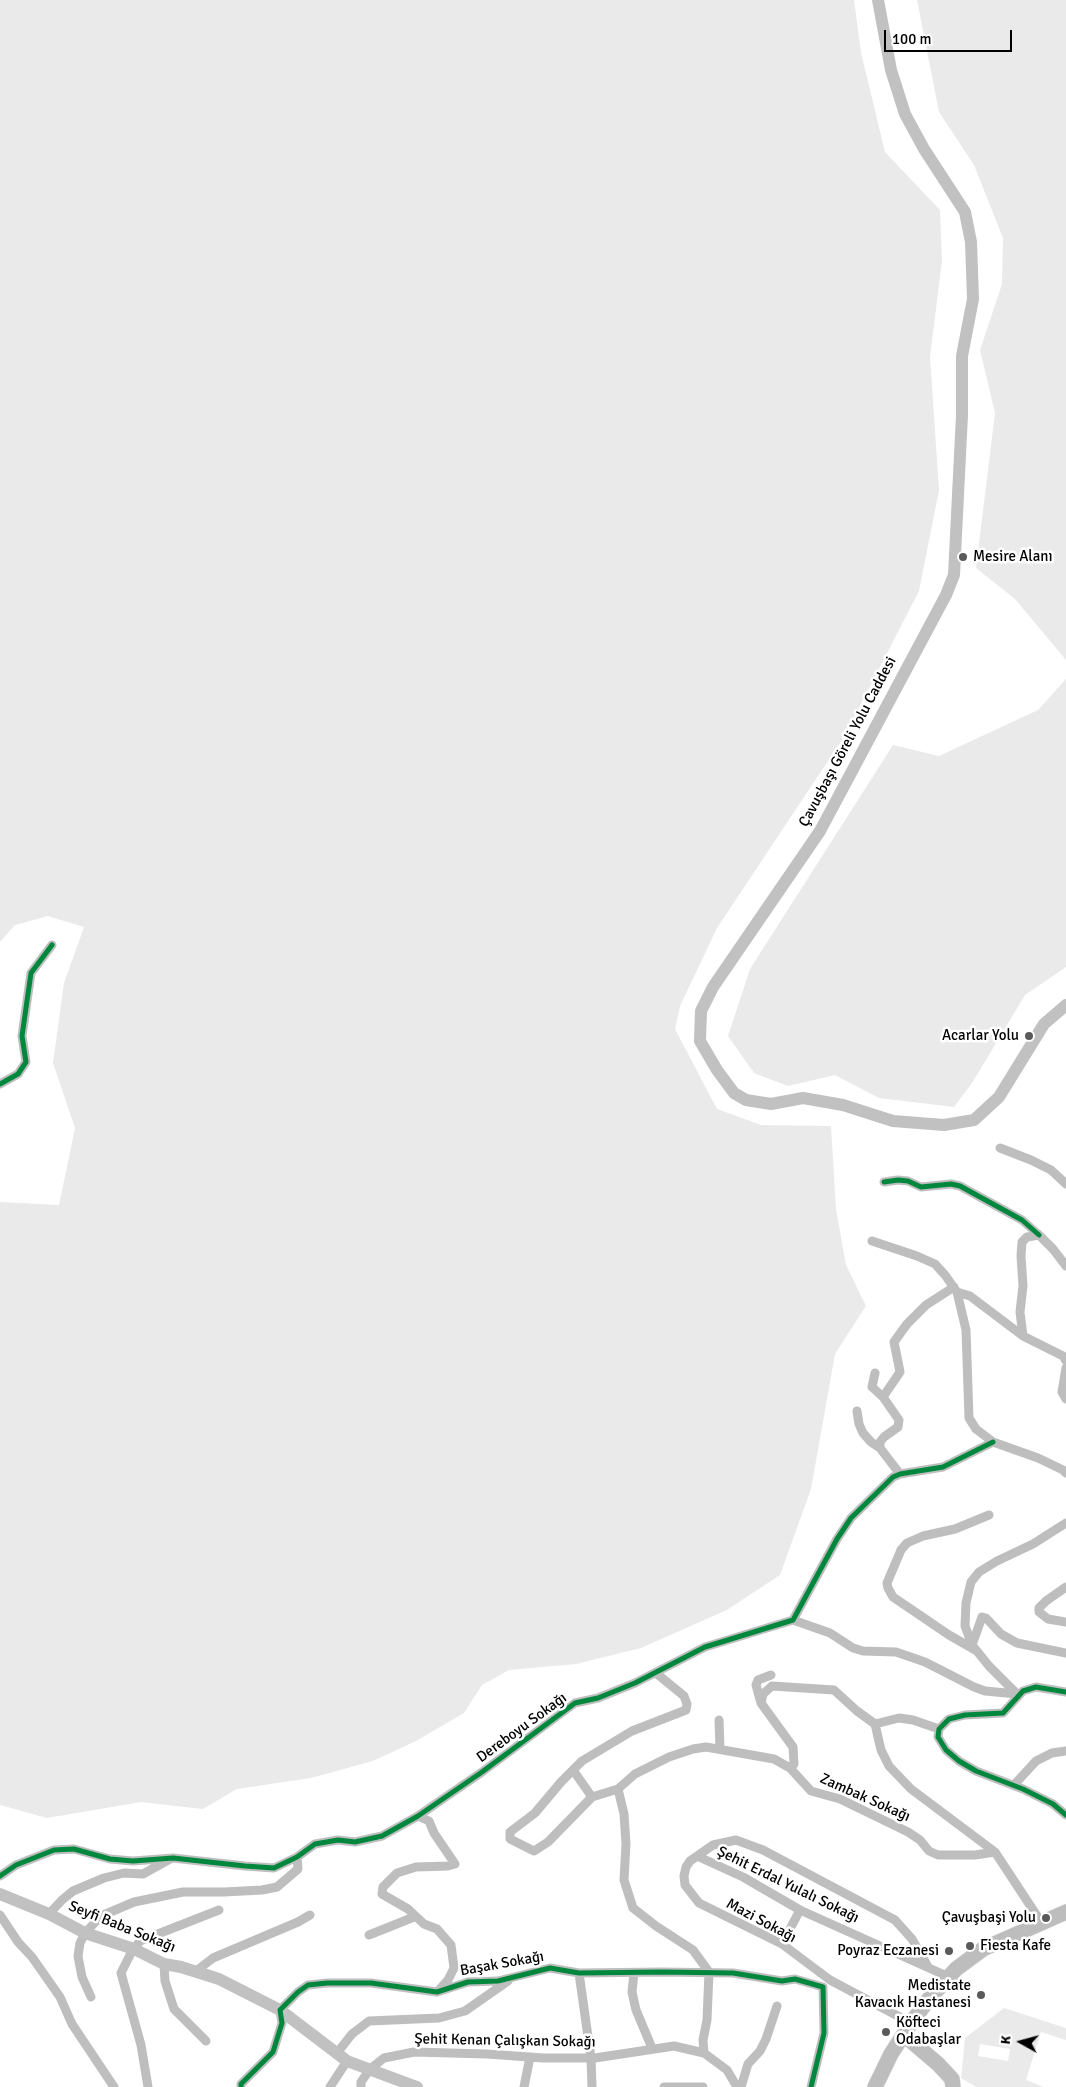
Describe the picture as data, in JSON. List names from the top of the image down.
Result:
{
  "streets": {
    "main road": ["Çavuşbaşı Göreli Yolu Caddesi", "Seyfi Baba Sokağı"],
    "street": [
      "Dereboyu Sokağı",
      "Zambak Sokağı",
      "Şehit Erdal Yulalı Sokağı",
      "Mazi Sokağı",
      "Başak Sokağı",
      "Şehit Kenan Çalışkan Sokağı"
    ]
  },
  "crossings": [
    ["Şehit Erdal Yulalı Sokağı", "Mazi Sokağı"],
    ["Seyfi Baba Sokağı", "Başak Sokağı"],
    ["Seyfi Baba Sokağı", "Şehit Kenan Çalışkan Sokağı"]
  ],
  "places": [
    "Mesire Alanı",
    "Acarlar Yolu",
    "Çavuşbaşi Yolu",
    "Fiesta Kafe",
    "Poyraz Eczanesi",
    "Medistate Kavacık Hastanesi",
    "Köfteci Odabaşlar"
  ],
  "scale_bar": "100 m",
  "north": "left"
}
